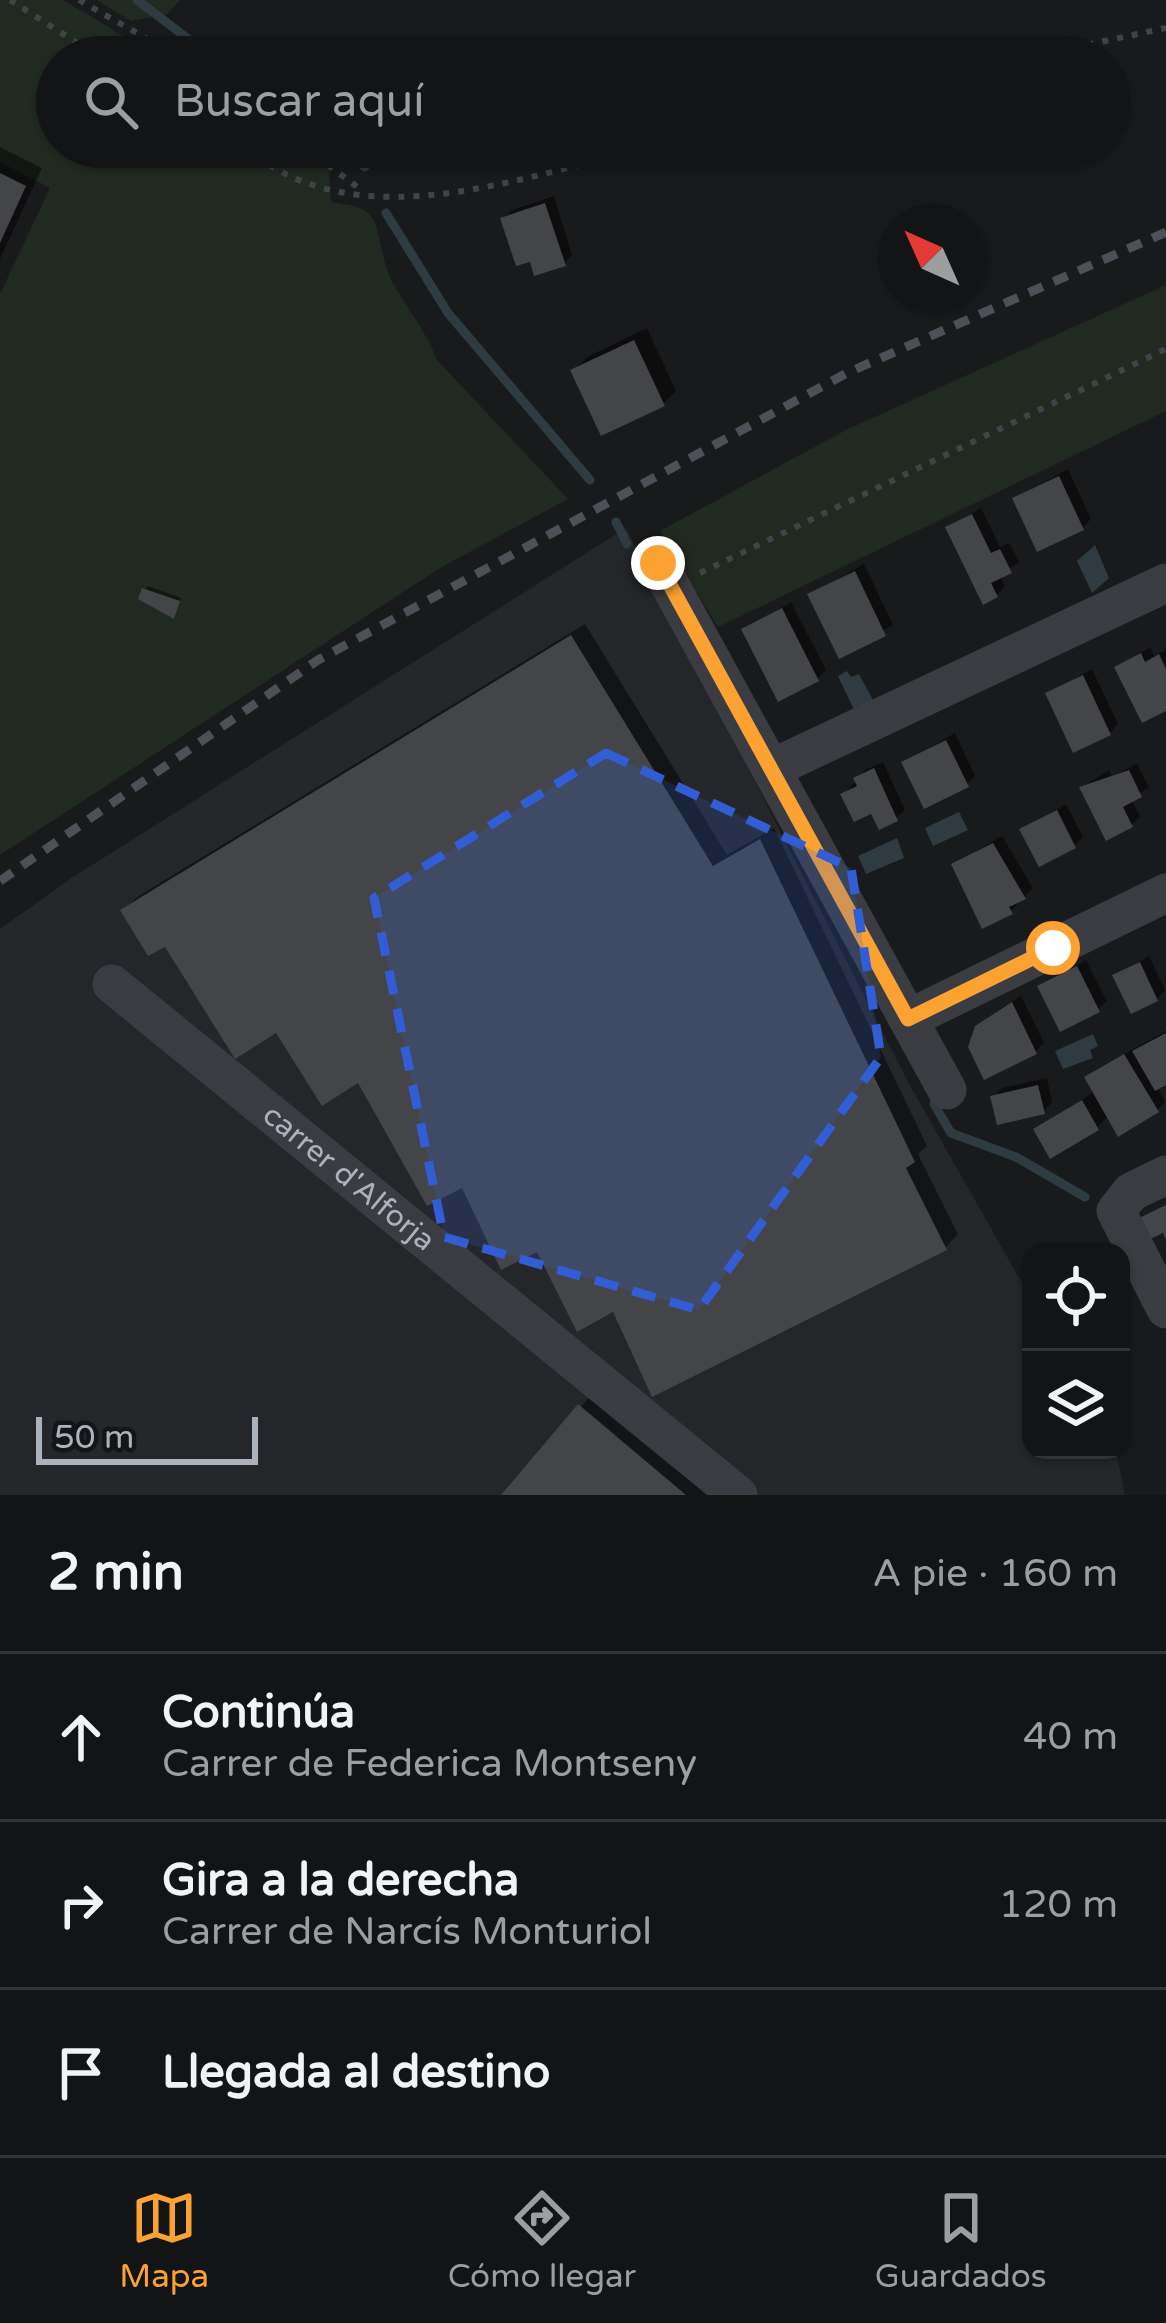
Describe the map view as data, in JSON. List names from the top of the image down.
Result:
{
  "streets": {
    "street": ["carrer d'Alforja"]
  },
  "scale_bar": "50 m",
  "north": "top left",
  "page": {
    "search": "Buscar aquí",
    "scale": "50 m",
    "heading": ["2 min", "A pie · 160 m"],
    "list": [
      ["Continúa", "Carrer de Federica Montseny", "40 m"],
      ["Gira a la derecha", "Carrer de Narcís Monturiol", "120 m"],
      "Llegada al destino"
    ],
    "nav": ["Mapa", "Cómo llegar", "Guardados"]
  }
}
